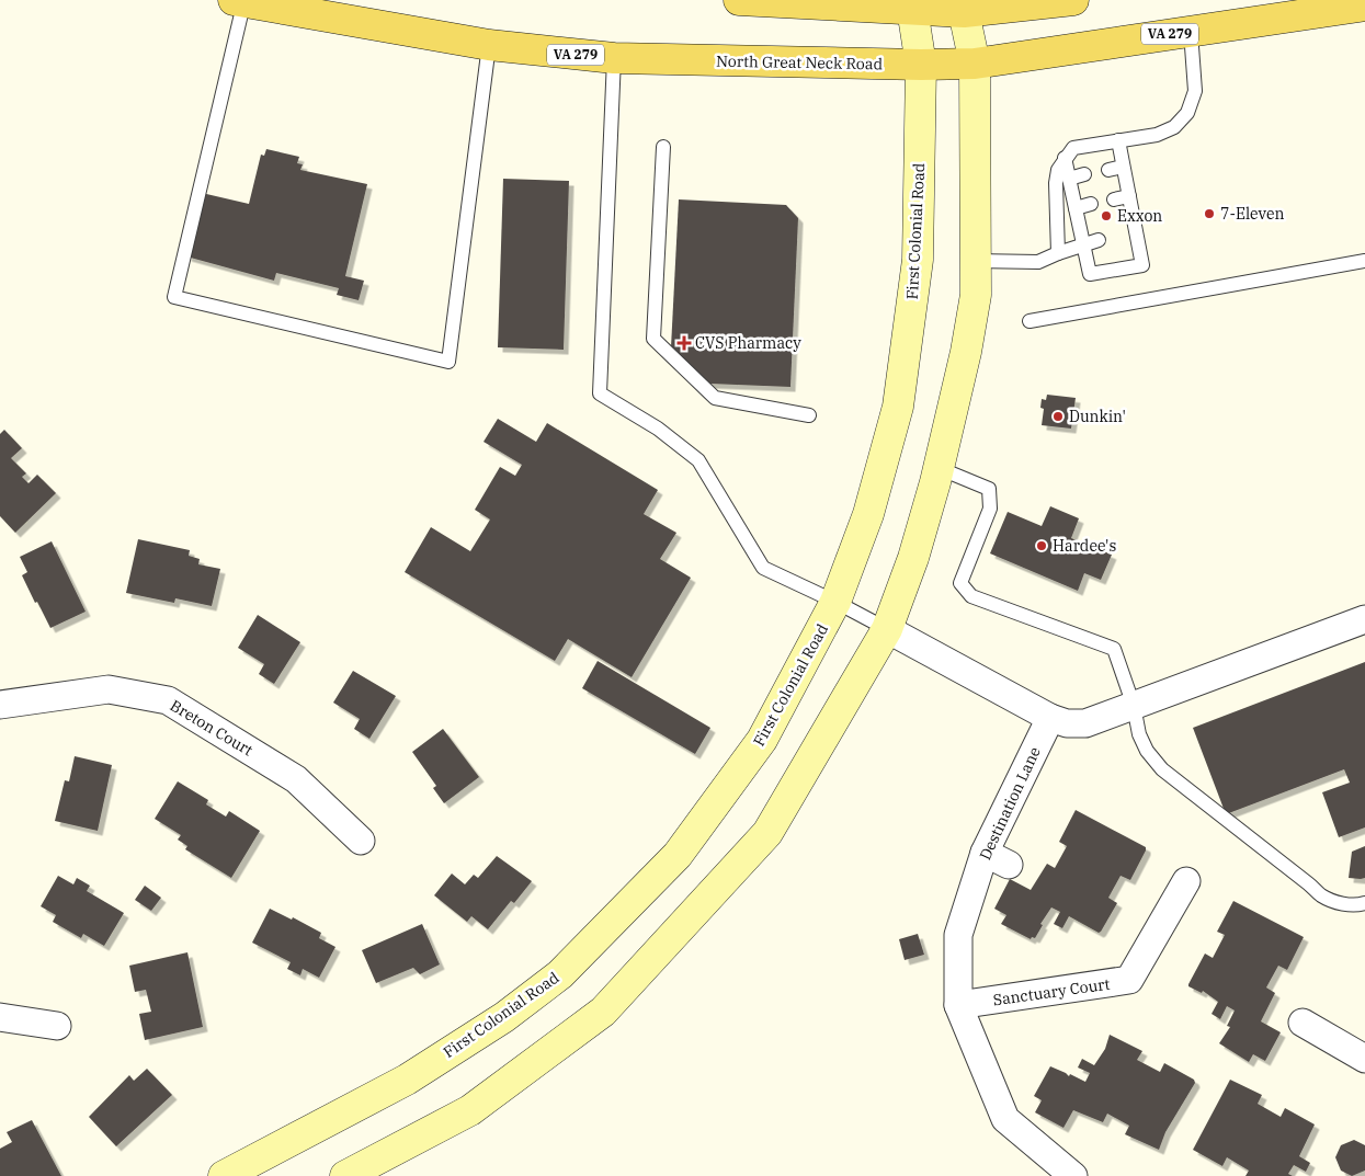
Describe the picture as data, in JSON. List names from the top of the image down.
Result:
{
  "streets": {
    "main road": ["VA 279", "North Great Neck Road", "First Colonial Road"],
    "street": ["Breton Court", "Destination Lane", "Sanctuary Court"]
  },
  "crossings": [
    ["North Great Neck Road", "First Colonial Road"],
    ["Destination Lane", "Sanctuary Court"]
  ],
  "places": {
    "other": [
      "7-Eleven",
      "Exxon",
      "Dunkin'",
      "Hardee's"
    ],
    "health": ["CVS Pharmacy"]
  }
}
